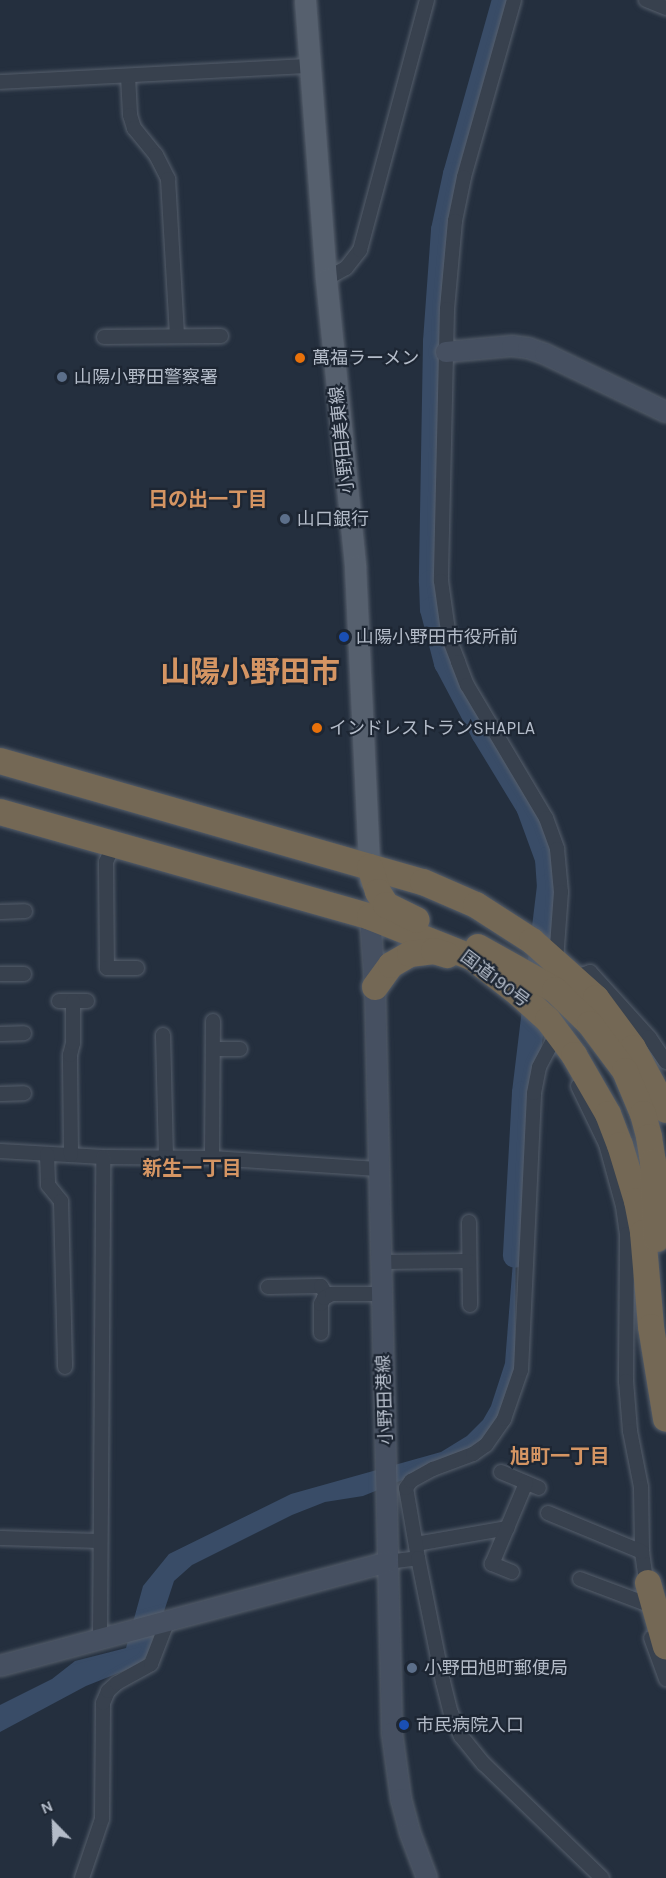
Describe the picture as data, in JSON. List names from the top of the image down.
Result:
{
  "streets": {
    "highway": ["国道190号"],
    "main road": ["小野田美東線", "小野田港線"]
  },
  "crossings": [
    ["小野田美東線", "国道190号"],
    ["小野田美東線", "小野田港線"],
    ["国道190号", "小野田港線"]
  ],
  "districts": [
    "日の出一丁目",
    "山陽小野田市",
    "新生一丁目",
    "旭町一丁目"
  ],
  "places": [
    "萬福ラーメン",
    "山陽小野田警察署",
    "山口銀行",
    "山陽小野田市役所前",
    "インドレストランSHAPLA",
    "小野田旭町郵便局",
    "市民病院入口"
  ],
  "north": "top left"
}
